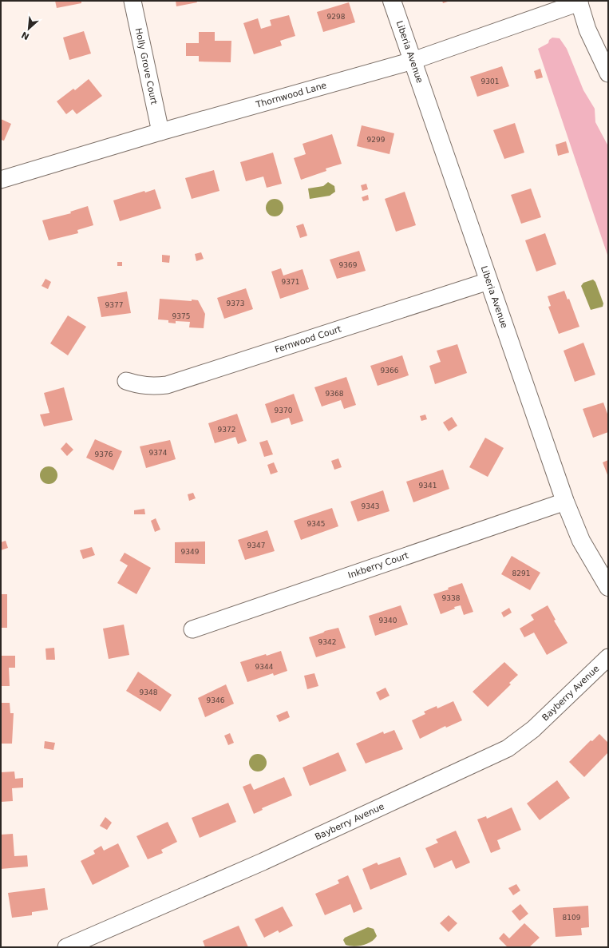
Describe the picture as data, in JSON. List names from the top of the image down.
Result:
{
  "streets": {
    "main road": ["Liberia Avenue"],
    "street": [
      "Holly Grove Court",
      "Thornwood Lane",
      "Fernwood Court",
      "Inkberry Court",
      "Bayberry Avenue"
    ]
  },
  "crossings": [
    ["Liberia Avenue", "Thornwood Lane"],
    ["Liberia Avenue", "Fernwood Court"],
    ["Liberia Avenue", "Inkberry Court"],
    ["Holly Grove Court", "Thornwood Lane"]
  ],
  "house_numbers": [
    "9298",
    "9301",
    "9299",
    "9369",
    "9371",
    "9373",
    "9377",
    "9375",
    "9366",
    "9368",
    "9370",
    "9372",
    "9374",
    "9376",
    "9341",
    "9343",
    "9345",
    "9347",
    "9349",
    "8291",
    "9338",
    "9340",
    "9342",
    "9344",
    "9348",
    "9346",
    "8109"
  ],
  "north": "bottom left"
}
